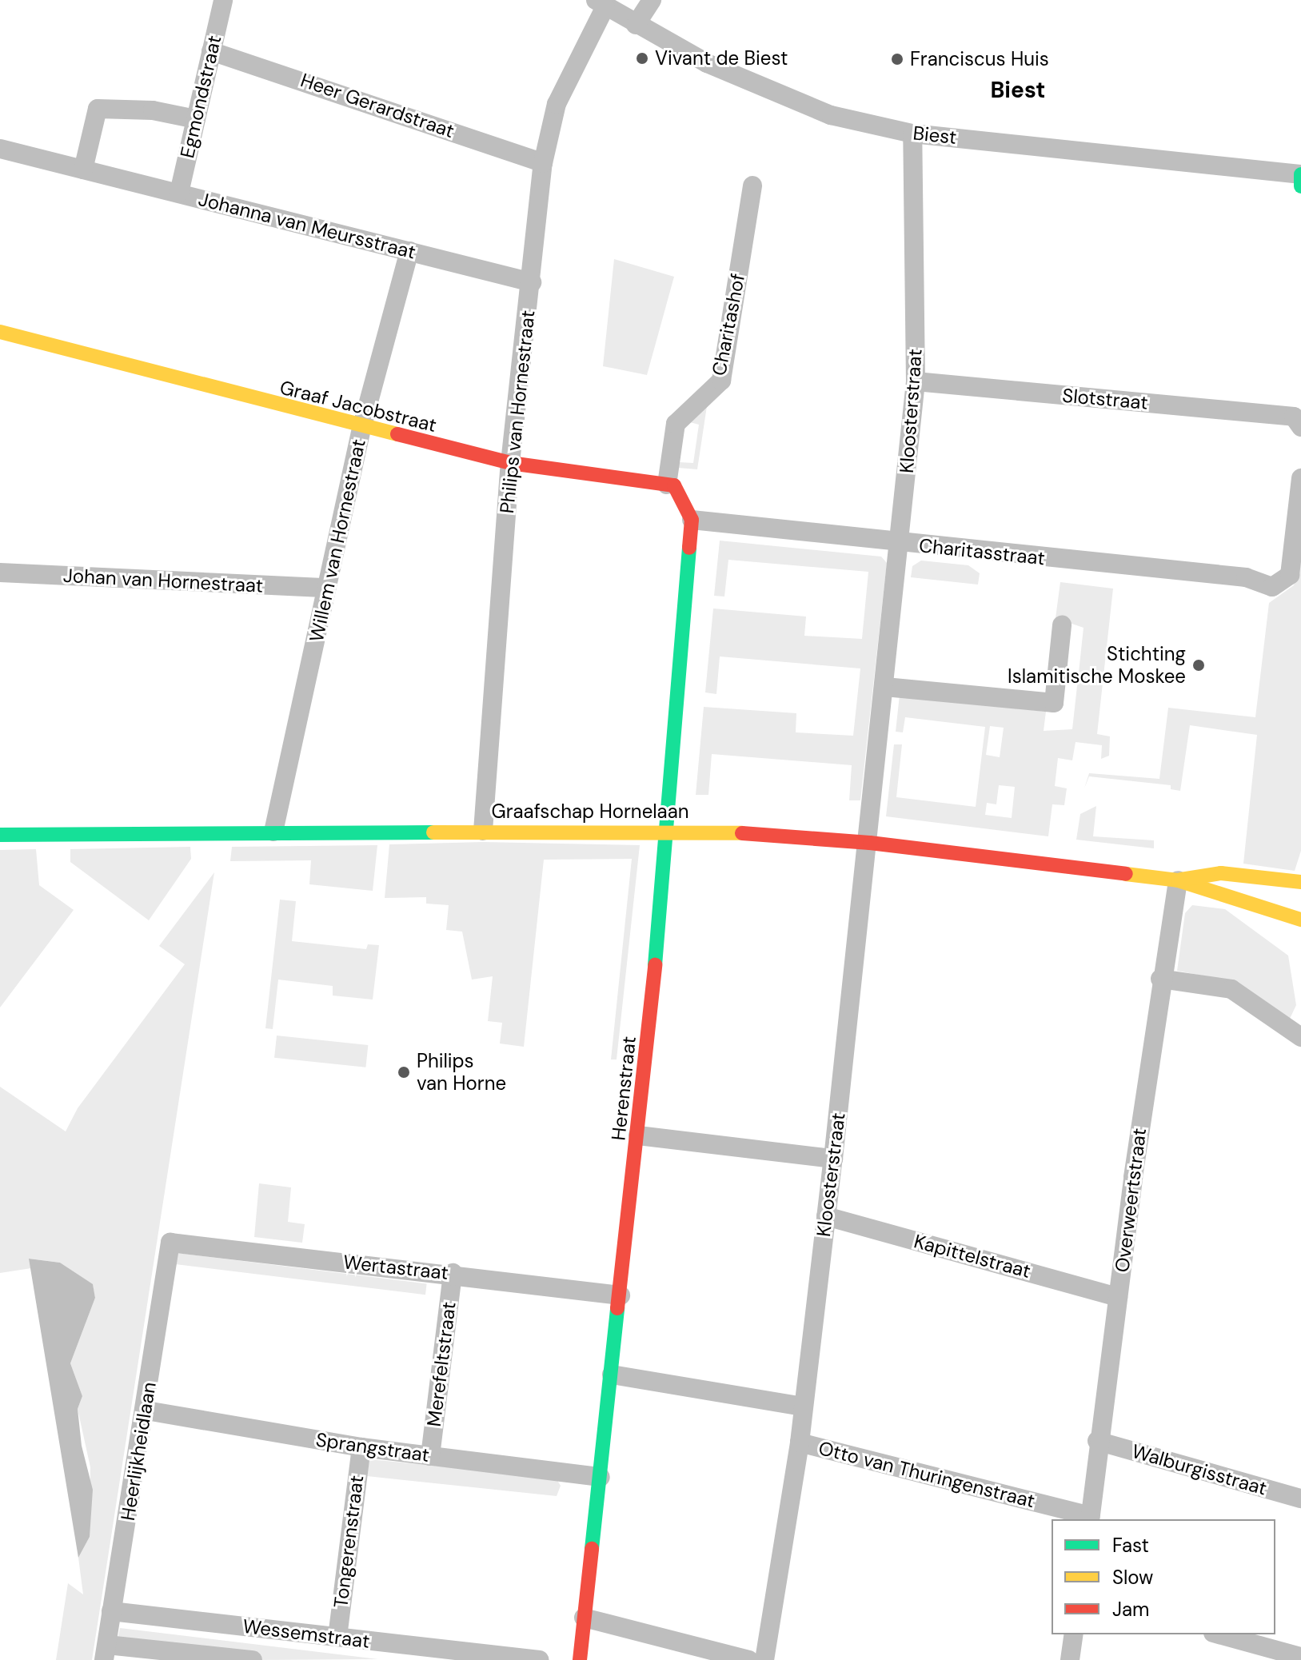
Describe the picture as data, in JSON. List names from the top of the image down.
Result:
{
  "streets": {
    "street": [
      "Egmondstraat",
      "Heer Gerardstraat",
      "Biest",
      "Johanna van Meursstraat",
      "Charitashof",
      "Slotstraat",
      "Graaf Jacobstraat",
      "Kloosterstraat",
      "Philips van Hornestraat",
      "Willem van Hornestraat",
      "Charitasstraat",
      "Johan van Hornestraat",
      "Graafschap Hornelaan",
      "Herenstraat",
      "Overweertstraat",
      "Kapittelstraat",
      "Wertastraat",
      "Merefeltstraat",
      "Sprangstraat",
      "Heerlijkheidlaan",
      "Walburgisstraat",
      "Otto van Thuringenstraat",
      "Tongerenstraat",
      "Wessemstraat"
    ]
  },
  "crossings": [
    ["Egmondstraat", "Heer Gerardstraat"],
    ["Egmondstraat", "Johanna van Meursstraat"],
    ["Heer Gerardstraat", "Philips van Hornestraat"],
    ["Biest", "Kloosterstraat"],
    ["Biest", "Philips van Hornestraat"],
    ["Johanna van Meursstraat", "Philips van Hornestraat"],
    ["Johanna van Meursstraat", "Willem van Hornestraat"],
    ["Charitashof", "Graaf Jacobstraat"],
    ["Slotstraat", "Kloosterstraat"],
    ["Graaf Jacobstraat", "Philips van Hornestraat"],
    ["Graaf Jacobstraat", "Willem van Hornestraat"],
    ["Kloosterstraat", "Charitasstraat"],
    ["Kloosterstraat", "Graafschap Hornelaan"],
    ["Kloosterstraat", "Kapittelstraat"],
    ["Kloosterstraat", "Otto van Thuringenstraat"],
    ["Philips van Hornestraat", "Graafschap Hornelaan"],
    ["Willem van Hornestraat", "Johan van Hornestraat"],
    ["Willem van Hornestraat", "Graafschap Hornelaan"],
    ["Charitasstraat", "Herenstraat"],
    ["Graafschap Hornelaan", "Herenstraat"],
    ["Graafschap Hornelaan", "Overweertstraat"],
    ["Herenstraat", "Wertastraat"],
    ["Herenstraat", "Sprangstraat"],
    ["Overweertstraat", "Kapittelstraat"],
    ["Overweertstraat", "Walburgisstraat"],
    ["Overweertstraat", "Otto van Thuringenstraat"],
    ["Wertastraat", "Merefeltstraat"],
    ["Wertastraat", "Heerlijkheidlaan"],
    ["Merefeltstraat", "Sprangstraat"],
    ["Sprangstraat", "Heerlijkheidlaan"],
    ["Sprangstraat", "Tongerenstraat"],
    ["Heerlijkheidlaan", "Wessemstraat"],
    ["Tongerenstraat", "Wessemstraat"]
  ],
  "districts": ["Biest"],
  "places": [
    "Vivant de Biest",
    "Franciscus Huis",
    "Stichting Islamitische Moskee",
    "Philips van Horne"
  ],
  "legend": ["Fast", "Slow", "Jam"]
}
